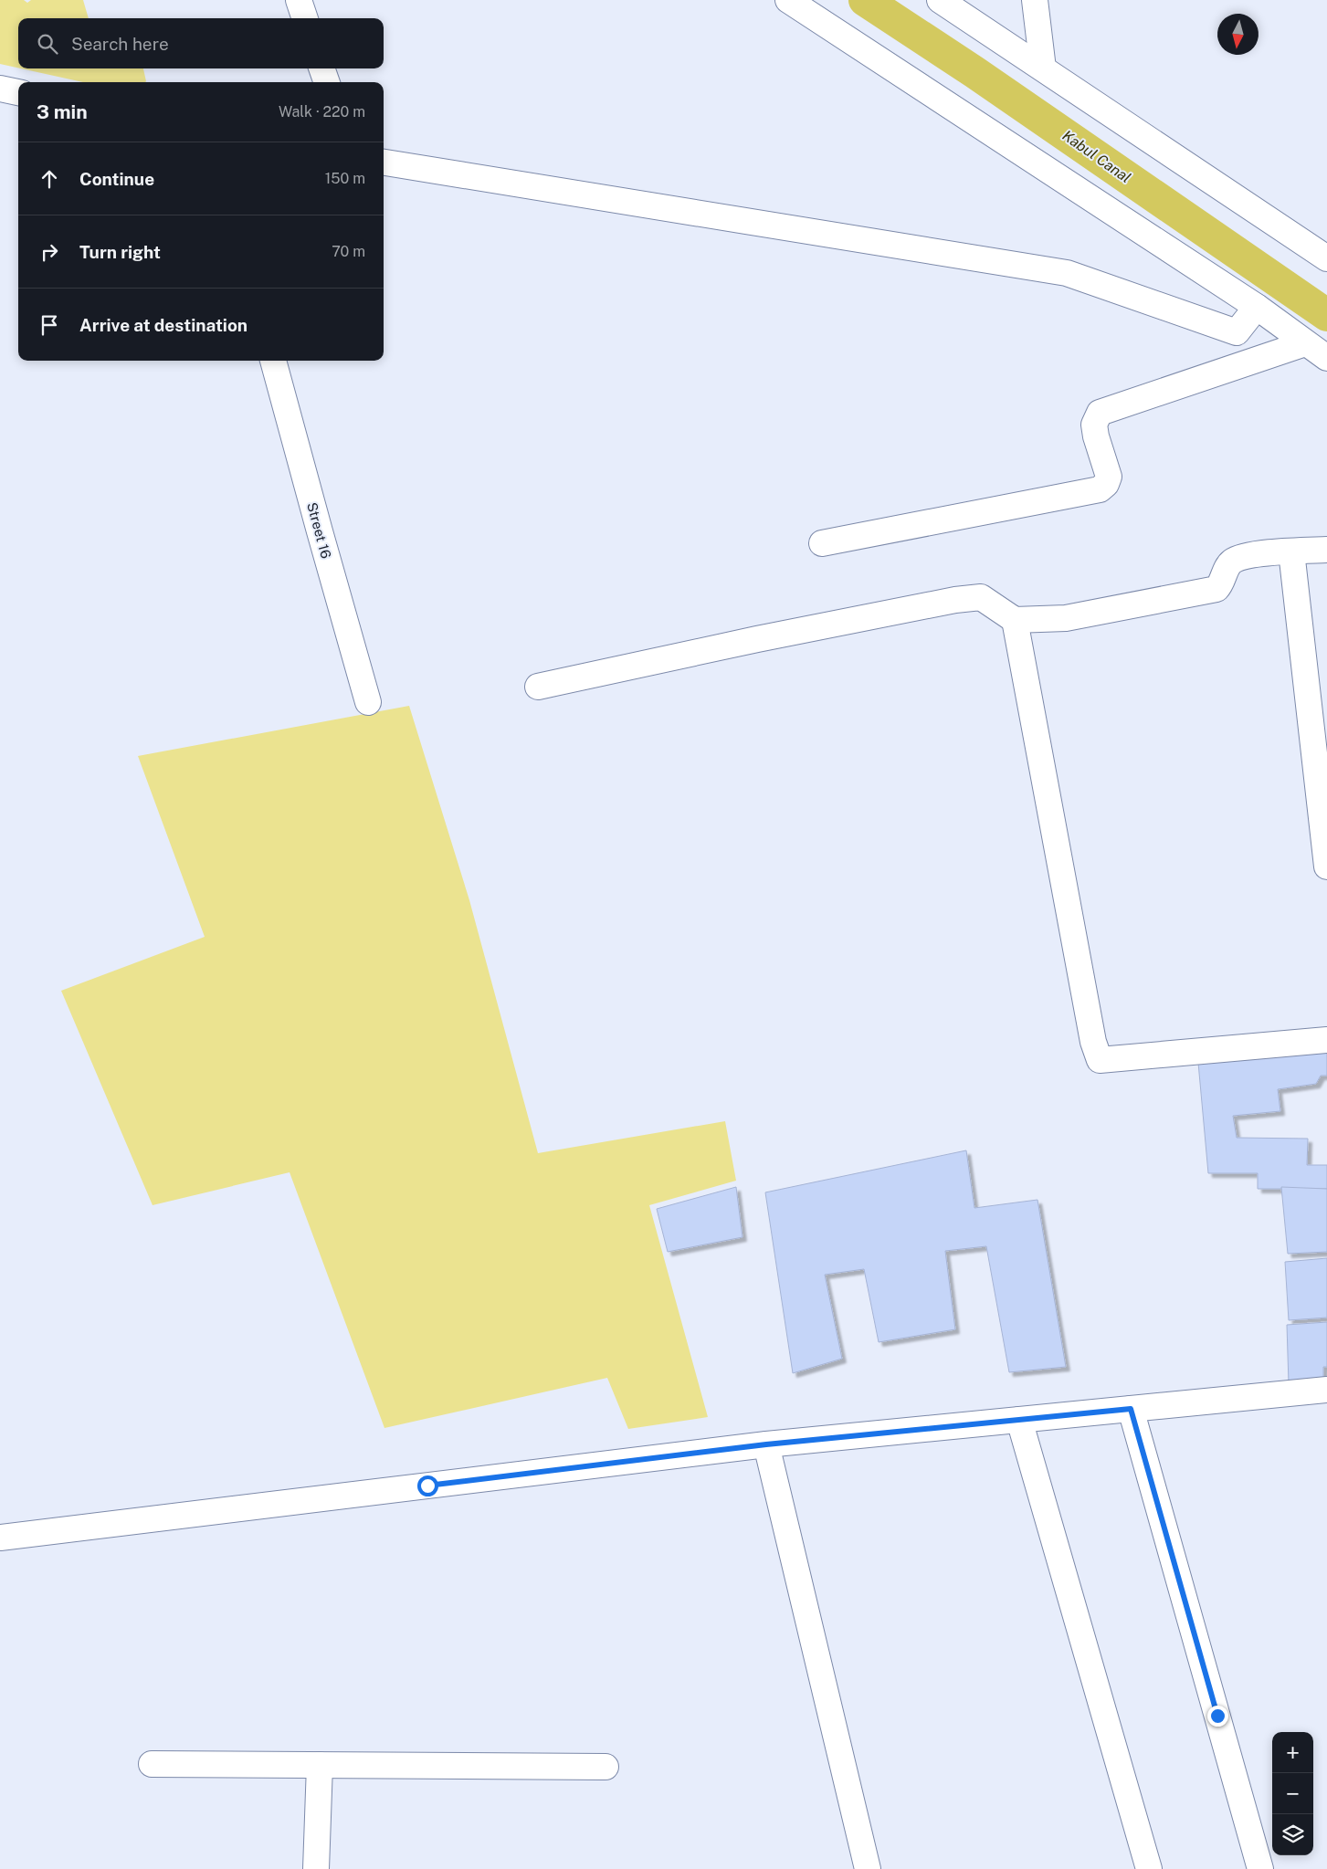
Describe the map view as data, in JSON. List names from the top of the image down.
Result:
{
  "streets": {
    "street": ["Street 16"]
  },
  "water": ["Kabul Canal"],
  "north": "bottom",
  "page": {
    "search": "Search here",
    "heading": ["3 min", "Walk · 220 m"],
    "list": [
      ["Continue", "150 m"],
      ["Turn right", "70 m"],
      "Arrive at destination"
    ],
    "map_buttons": ["+", "−"]
  }
}
